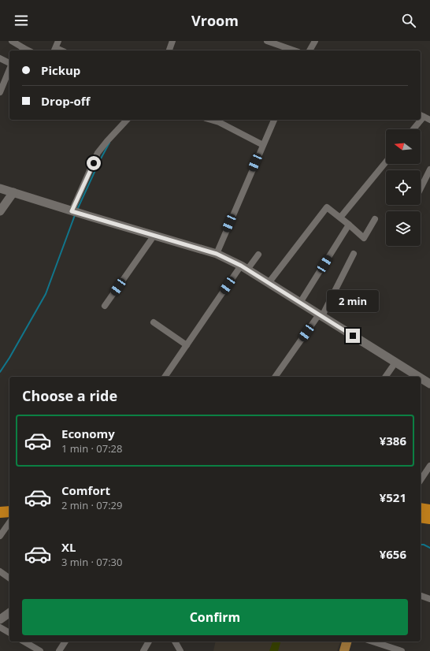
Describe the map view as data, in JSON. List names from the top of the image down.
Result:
{
  "north": "left",
  "page": {
    "header": "Vroom",
    "banner": ["Pickup", "Drop-off"],
    "bubble": "2 min",
    "heading": "Choose a ride",
    "list": [
      {
        "name": "Economy",
        "note": "1 min · 07:28",
        "value": "¥386"
      },
      {
        "name": "Comfort",
        "note": "2 min · 07:29",
        "value": "¥521"
      },
      {
        "name": "XL",
        "note": "3 min · 07:30",
        "value": "¥656"
      }
    ],
    "buttons": "Confirm"
  }
}
